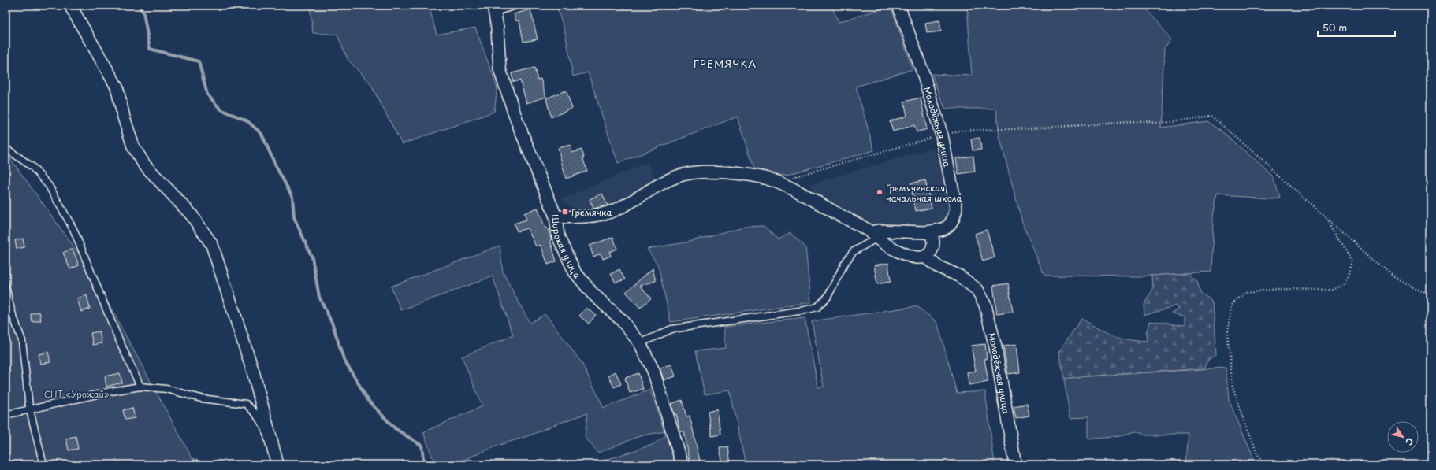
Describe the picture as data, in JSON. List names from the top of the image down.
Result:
{
  "streets": {
    "street": ["Молодёжная улица", "Широкая улица"]
  },
  "districts": ["ГРЕМЯЧКА"],
  "parks": ["СНТ «Урожай»"],
  "places": {
    "other": ["Гремяченская начальная школа"],
    "transit": ["Гремячка"]
  },
  "scale_bar": "50 m",
  "north": "bottom right"
}
